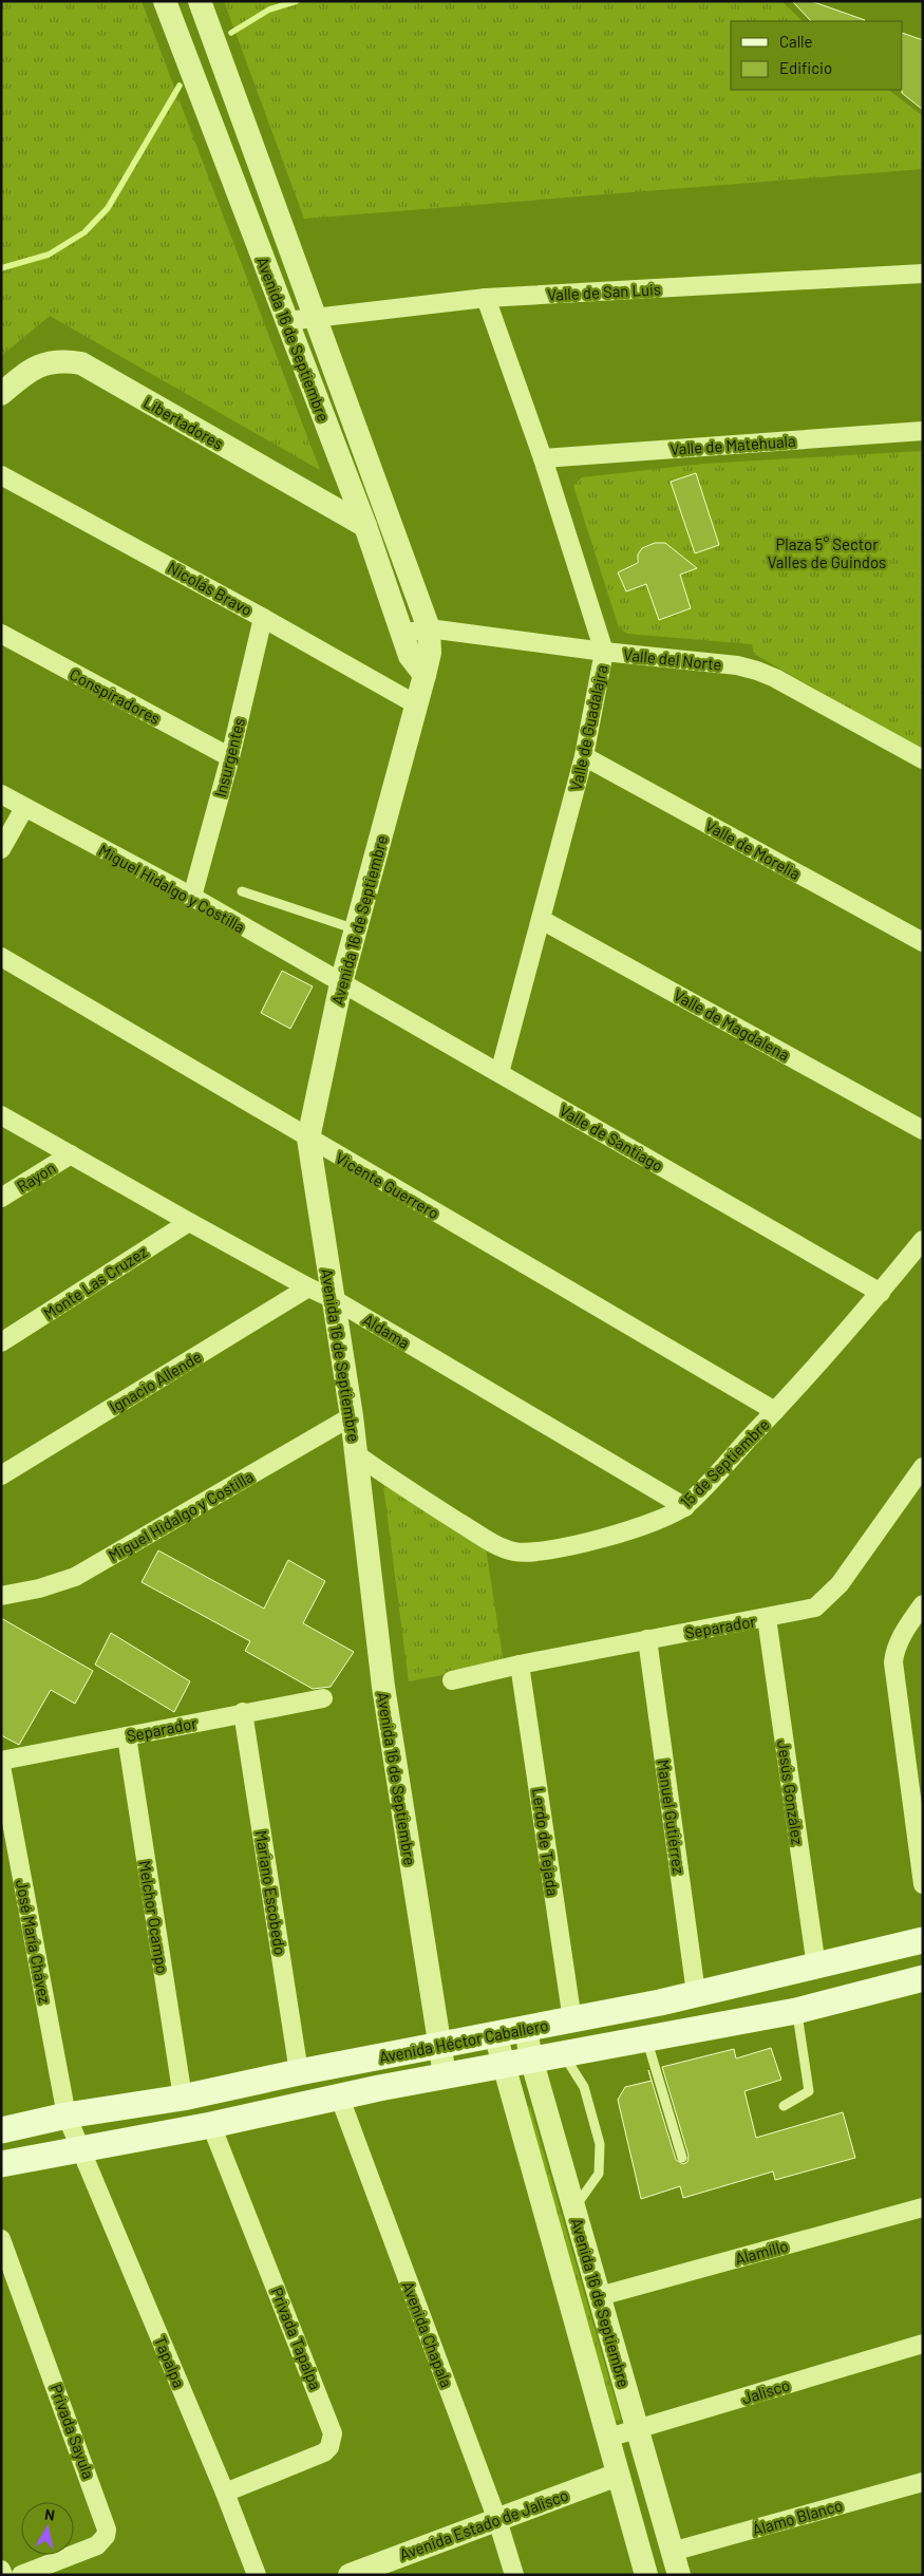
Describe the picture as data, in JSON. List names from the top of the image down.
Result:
{
  "streets": {
    "main road": ["Avenida Héctor Caballero"],
    "street": [
      "Valle de San Luis",
      "Avenida 16 de Septiembre",
      "Libertadores",
      "Valle de Matehuala",
      "Nicolás Bravo",
      "Valle del Norte",
      "Conspiradores",
      "Valle de Guadalajra",
      "Insurgentes",
      "Valle de Morelia",
      "Miguel Hidalgo y Costilla",
      "Valle de Magdalena",
      "Valle de Santiago",
      "Rayon",
      "Vicente Guerrero",
      "Monte Las Cruzez",
      "Aldama",
      "Ignacio Allende",
      "15 de Septiembre",
      "Separador",
      "Jesús González",
      "Manuel Gutiérrez",
      "Lerdo de Tejada",
      "Mariano Escobedo",
      "Melchor Ocampo",
      "José María Chávez",
      "Alamillo",
      "Avenida Chapala",
      "Privada Tapalpa",
      "Tapalpa",
      "Jalisco",
      "Privada Sayula",
      "Álamo Blanco",
      "Avenida Estado de Jalisco"
    ]
  },
  "crossings": [
    ["Valle de San Luis", "Avenida 16 de Septiembre"],
    ["Valle de San Luis", "Valle de Guadalajra"],
    ["Avenida 16 de Septiembre", "Libertadores"],
    ["Avenida 16 de Septiembre", "Nicolás Bravo"],
    ["Avenida 16 de Septiembre", "Valle del Norte"],
    ["Avenida 16 de Septiembre", "Miguel Hidalgo y Costilla"],
    ["Avenida 16 de Septiembre", "Valle de Santiago"],
    ["Avenida 16 de Septiembre", "Vicente Guerrero"],
    ["Avenida 16 de Septiembre", "Aldama"],
    ["Avenida 16 de Septiembre", "15 de Septiembre"],
    ["Avenida 16 de Septiembre", "Avenida Héctor Caballero"],
    ["Avenida 16 de Septiembre", "Alamillo"],
    ["Avenida 16 de Septiembre", "Jalisco"],
    ["Avenida 16 de Septiembre", "Álamo Blanco"],
    ["Avenida 16 de Septiembre", "Avenida Estado de Jalisco"],
    ["Valle de Matehuala", "Valle de Guadalajra"],
    ["Nicolás Bravo", "Insurgentes"],
    ["Valle del Norte", "Valle de Guadalajra"],
    ["Conspiradores", "Insurgentes"],
    ["Valle de Guadalajra", "Valle de Morelia"],
    ["Valle de Guadalajra", "Valle de Magdalena"],
    ["Valle de Guadalajra", "Valle de Santiago"],
    ["Insurgentes", "Miguel Hidalgo y Costilla"],
    ["Miguel Hidalgo y Costilla", "Valle de Santiago"],
    ["Valle de Santiago", "15 de Septiembre"],
    ["Rayon", "Aldama"],
    ["Vicente Guerrero", "15 de Septiembre"],
    ["Monte Las Cruzez", "Aldama"],
    ["Aldama", "Ignacio Allende"],
    ["Aldama", "15 de Septiembre"],
    ["Separador", "Jesús González"],
    ["Separador", "Manuel Gutiérrez"],
    ["Separador", "Lerdo de Tejada"],
    ["Separador", "Mariano Escobedo"],
    ["Separador", "Melchor Ocampo"],
    ["Jesús González", "Avenida Héctor Caballero"],
    ["Manuel Gutiérrez", "Avenida Héctor Caballero"],
    ["Lerdo de Tejada", "Avenida Héctor Caballero"],
    ["Mariano Escobedo", "Avenida Héctor Caballero"],
    ["Melchor Ocampo", "Avenida Héctor Caballero"],
    ["José María Chávez", "Avenida Héctor Caballero"],
    ["José María Chávez", "Tapalpa"],
    ["Avenida Héctor Caballero", "Avenida Chapala"],
    ["Avenida Héctor Caballero", "Privada Tapalpa"],
    ["Avenida Héctor Caballero", "Tapalpa"],
    ["Avenida Chapala", "Avenida Estado de Jalisco"],
    ["Privada Tapalpa", "Tapalpa"]
  ],
  "parks": ["Plaza 5° Sector Valles de Guindos"],
  "legend": ["Calle", "Edificio"],
  "north": "top"
}
